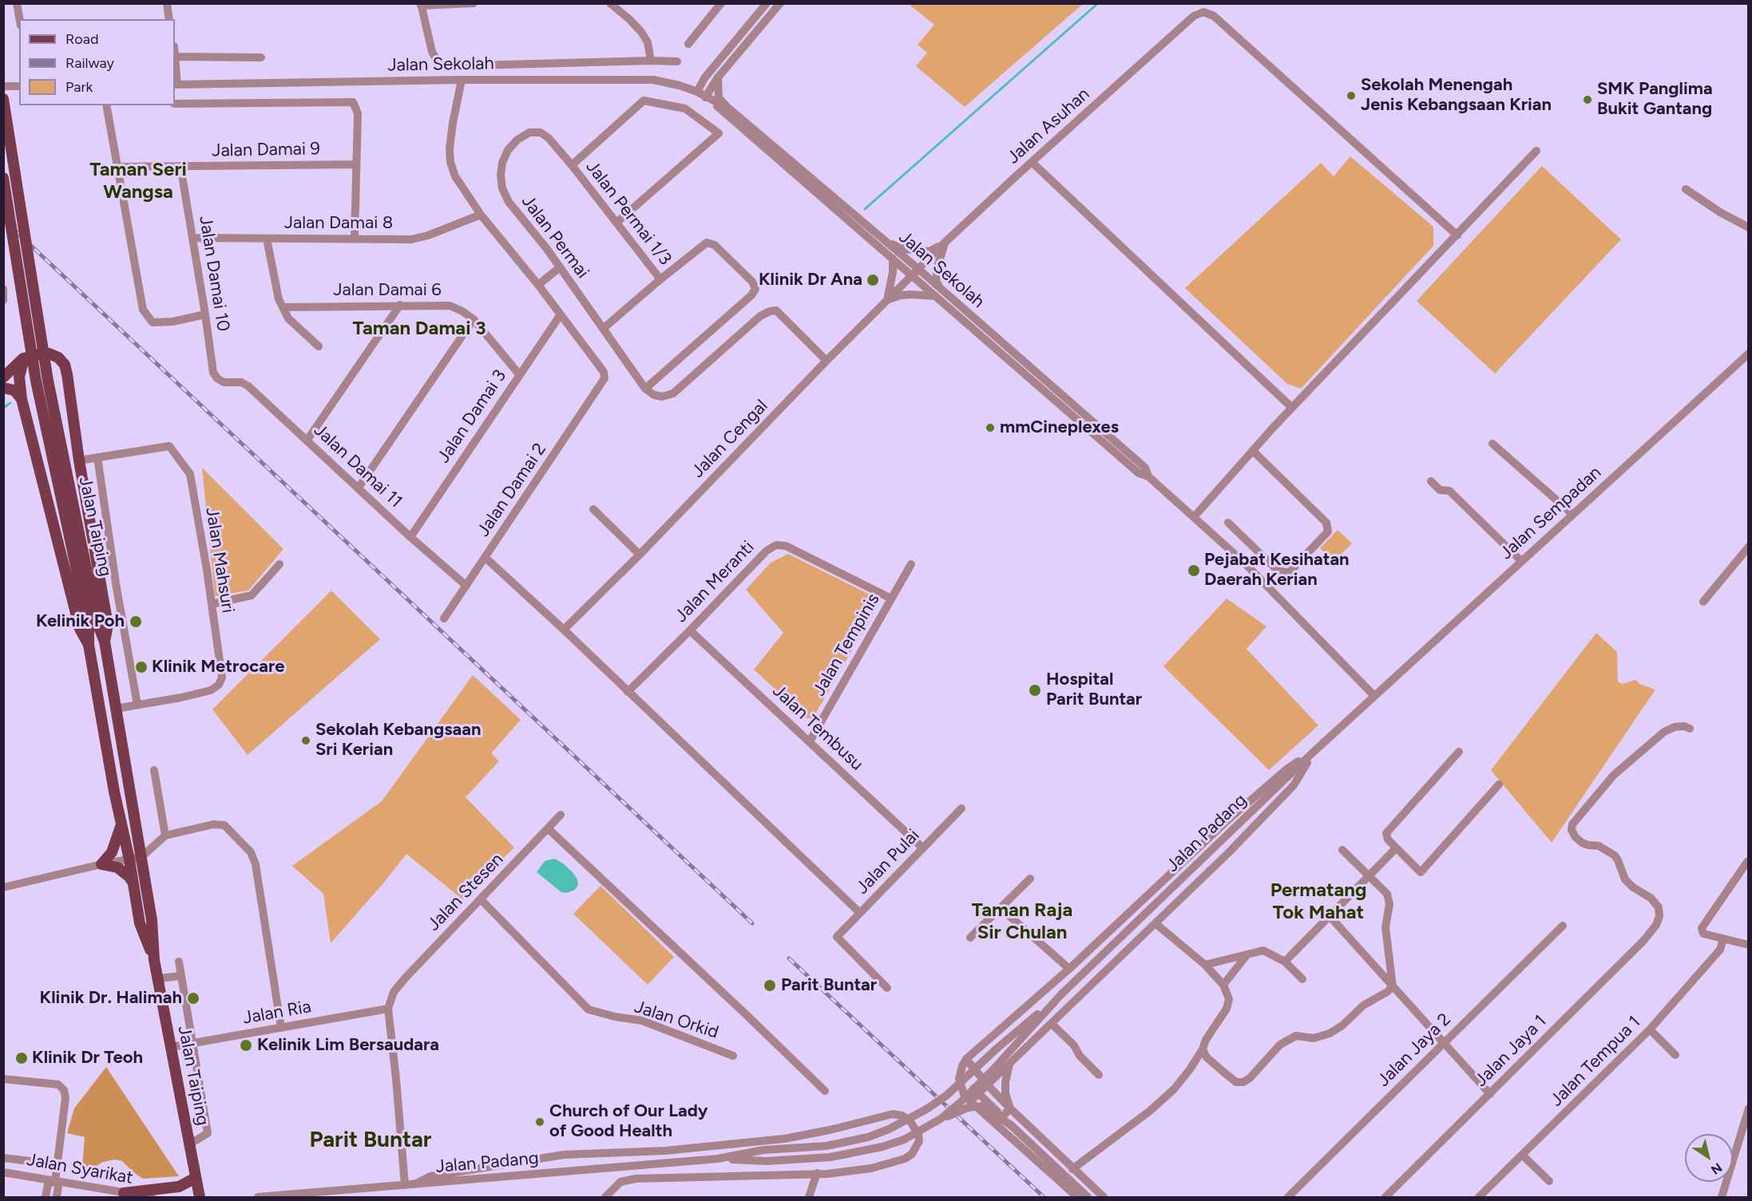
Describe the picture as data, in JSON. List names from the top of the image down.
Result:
{
  "streets": {
    "main road": ["Jalan Taiping"],
    "street": [
      "Jalan Sekolah",
      "Jalan Asuhan",
      "Jalan Damai 9",
      "Jalan Permai 1/3",
      "Jalan Damai 8",
      "Jalan Permai",
      "Jalan Damai 10",
      "Jalan Damai 6",
      "Jalan Damai 3",
      "Jalan Cengal",
      "Jalan Damai 11",
      "Jalan Damai 2",
      "Jalan Sempadan",
      "Jalan Mahsuri",
      "Jalan Meranti",
      "Jalan Tempinis",
      "Jalan Tembusu",
      "Jalan Padang",
      "Jalan Pulai",
      "Jalan Stesen",
      "Jalan Ria",
      "Jalan Orkid",
      "Jalan Jaya 2",
      "Jalan Jaya 1",
      "Jalan Tempua 1",
      "Jalan Syarikat"
    ]
  },
  "crossings": [
    ["Jalan Sekolah", "Jalan Asuhan"],
    ["Jalan Sekolah", "Jalan Cengal"],
    ["Jalan Sekolah", "Jalan Sempadan"],
    ["Jalan Sekolah", "Jalan Padang"],
    ["Jalan Asuhan", "Jalan Cengal"],
    ["Jalan Damai 9", "Jalan Damai 10"],
    ["Jalan Permai 1/3", "Jalan Permai"],
    ["Jalan Damai 8", "Jalan Damai 10"],
    ["Jalan Permai", "Jalan Cengal"],
    ["Jalan Damai 10", "Jalan Damai 11"],
    ["Jalan Damai 6", "Jalan Damai 3"],
    ["Jalan Damai 3", "Jalan Damai 11"],
    ["Jalan Damai 3", "Jalan Damai 2"],
    ["Jalan Damai 11", "Jalan Damai 2"],
    ["Jalan Sempadan", "Jalan Padang"],
    ["Jalan Taiping", "Jalan Ria"],
    ["Jalan Meranti", "Jalan Tempinis"],
    ["Jalan Meranti", "Jalan Tembusu"],
    ["Jalan Tempinis", "Jalan Tembusu"],
    ["Jalan Tembusu", "Jalan Pulai"],
    ["Jalan Stesen", "Jalan Ria"],
    ["Jalan Stesen", "Jalan Orkid"]
  ],
  "districts": [
    "Taman Seri Wangsa",
    "Taman Damai 3",
    "Permatang Tok Mahat",
    "Taman Raja Sir Chulan",
    "Parit Buntar"
  ],
  "places": [
    "Sekolah Menengah Jenis Kebangsaan Krian",
    "SMK Panglima Bukit Gantang",
    "Klinik Dr Ana",
    "mmCineplexes",
    "Pejabat Kesihatan Daerah Kerian",
    "Kelinik Poh",
    "Klinik Metrocare",
    "Hospital Parit Buntar",
    "Sekolah Kebangsaan Sri Kerian",
    "Parit Buntar",
    "Klinik Dr. Halimah",
    "Kelinik Lim Bersaudara",
    "Klinik Dr Teoh",
    "Church of Our Lady of Good Health"
  ],
  "legend": ["Road", "Railway", "Park"],
  "north": "bottom right"
}
